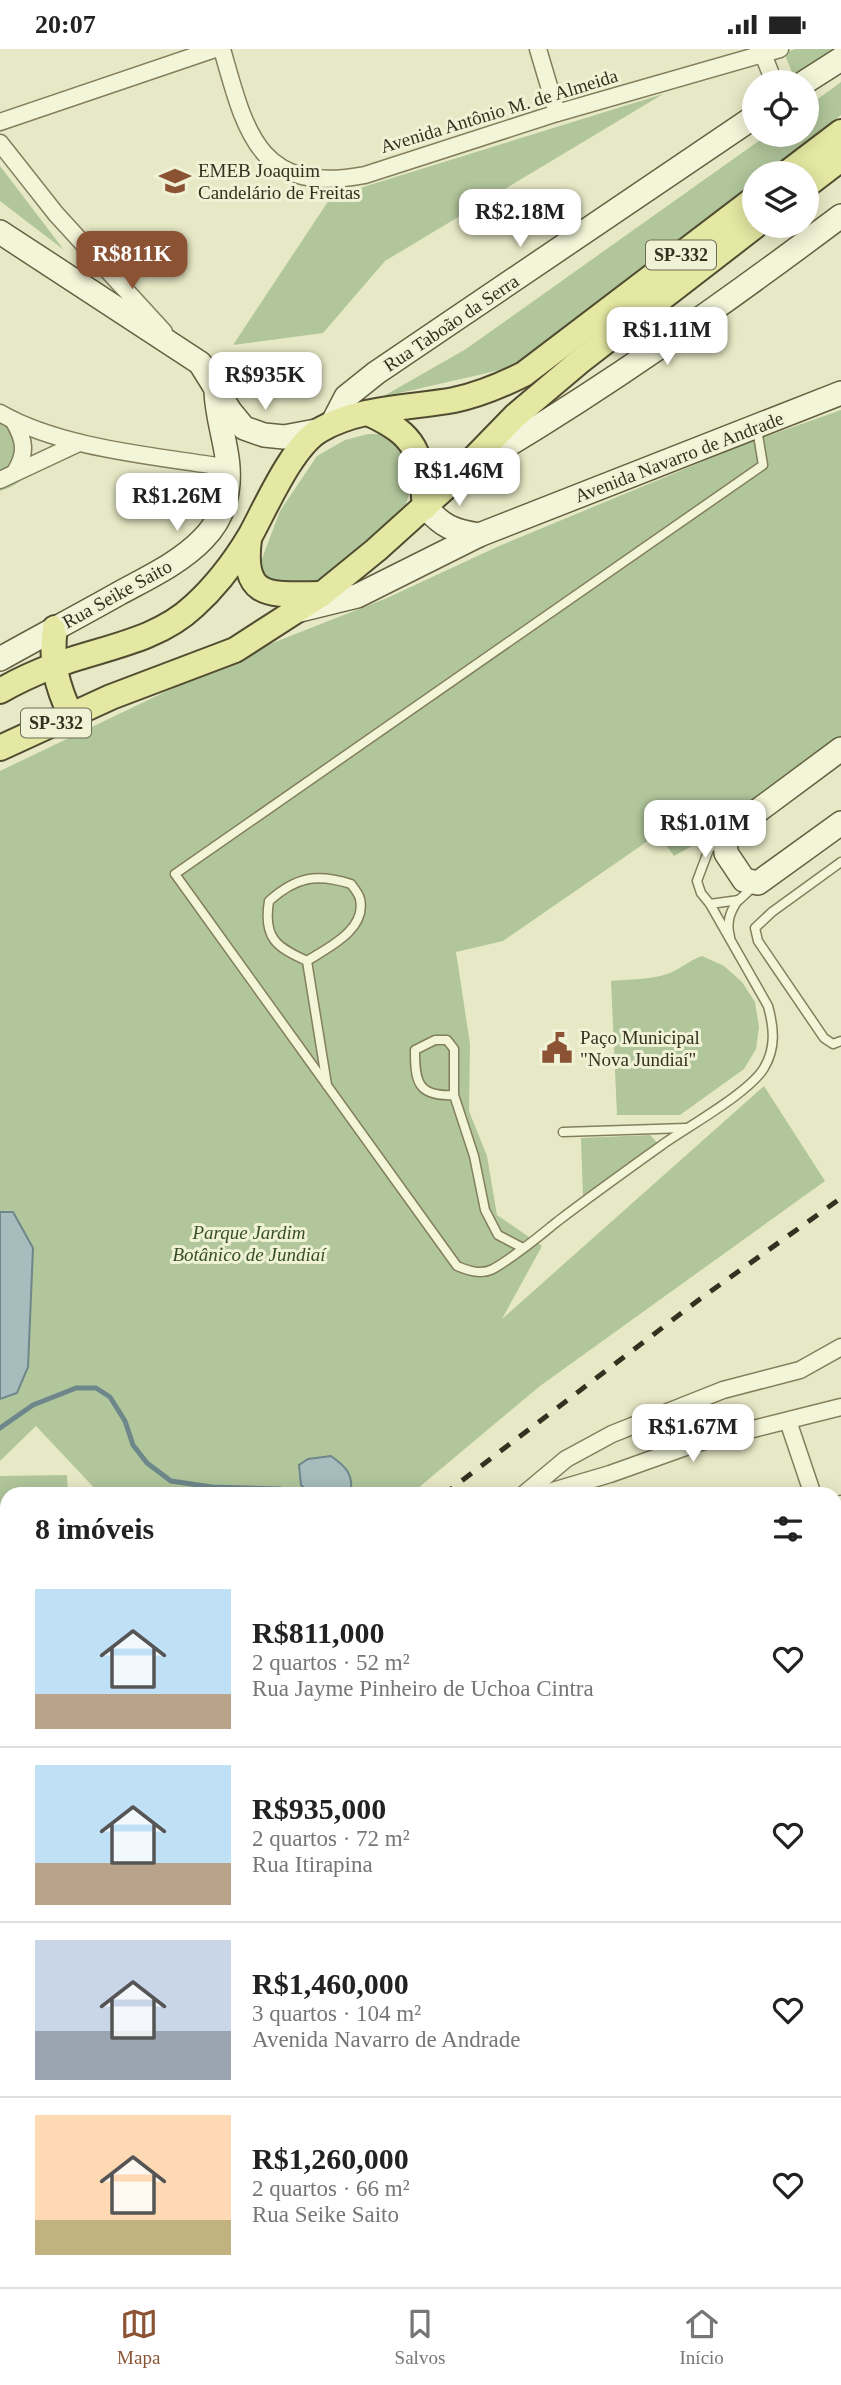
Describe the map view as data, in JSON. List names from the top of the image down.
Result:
{
  "streets": {
    "main road": [
      "SP-332",
      "Rua Taboão da Serra",
      "Avenida Navarro de Andrade",
      "Rua Seike Saito"
    ],
    "street": ["Avenida Antônio M. de Almeida"]
  },
  "crossings": [
    ["SP-332", "Rua Taboão da Serra"],
    ["SP-332", "Avenida Navarro de Andrade"]
  ],
  "parks": ["Parque Jardim Botânico de Jundiaí"],
  "places": {
    "school or university": ["EMEB Joaquim Candelário de Freitas"],
    "public building": ["Paço Municipal \"Nova Jundiaí\""]
  },
  "page": {
    "status": "20:07",
    "price": [
      "R$2.18M",
      "R$811K",
      "R$1.11M",
      "R$935K",
      "R$1.46M",
      "R$1.26M",
      "R$1.01M",
      "R$1.67M"
    ],
    "heading": "8 imóveis",
    "list": [
      {
        "name": "R$811,000",
        "note": "2 quartos · 52 m² · Rua Jayme Pinheiro de Uchoa Cintra"
      },
      {
        "name": "R$935,000",
        "note": "2 quartos · 72 m² · Rua Itirapina"
      },
      {
        "name": "R$1,460,000",
        "note": "3 quartos · 104 m² · Avenida Navarro de Andrade"
      },
      {
        "name": "R$1,260,000",
        "note": "2 quartos · 66 m² · Rua Seike Saito"
      }
    ],
    "tabs": ["Mapa", "Salvos", "Início"]
  }
}
